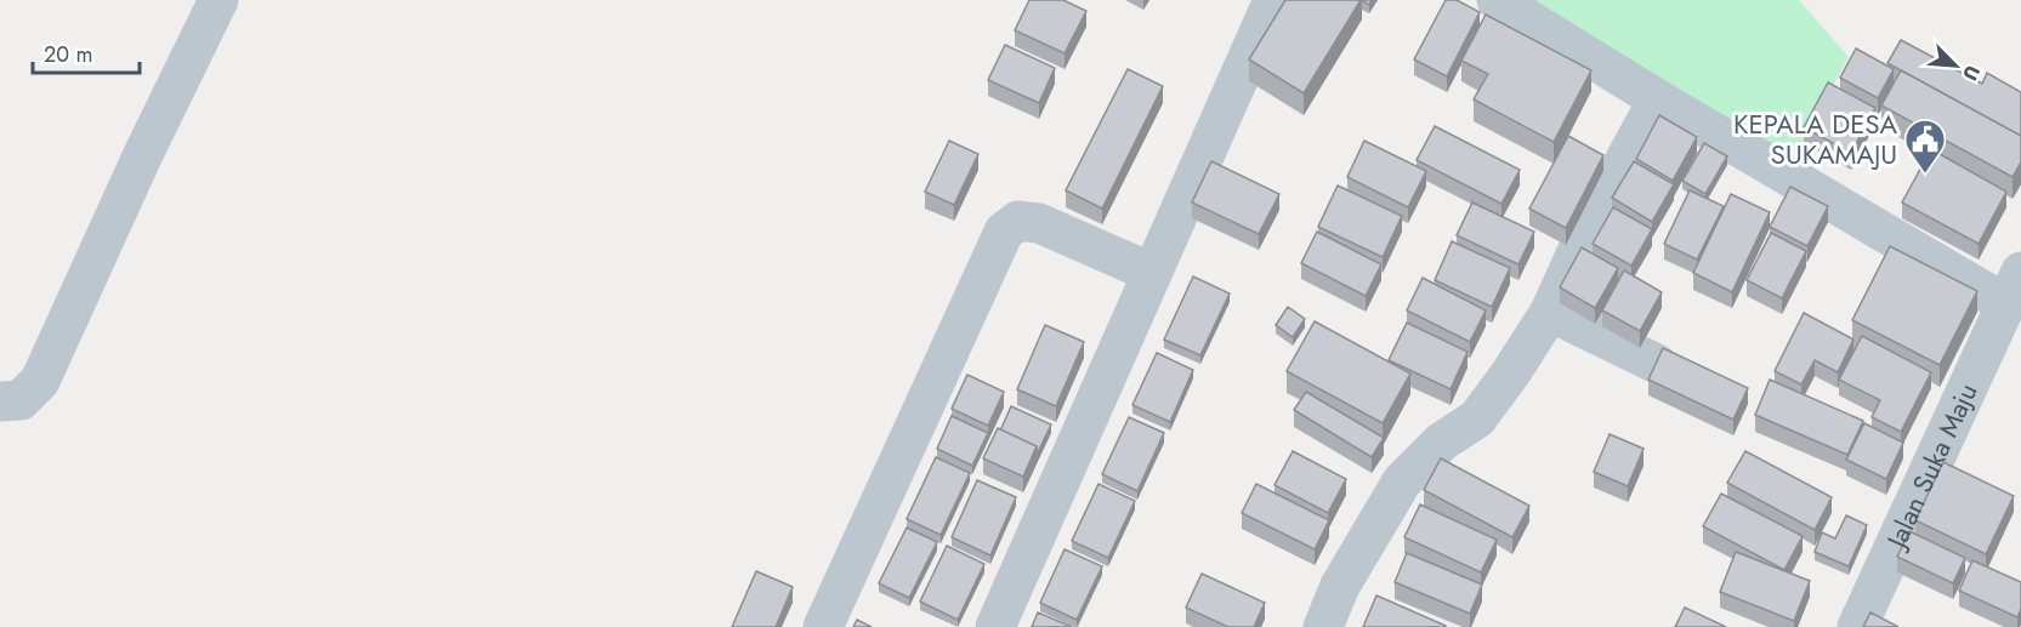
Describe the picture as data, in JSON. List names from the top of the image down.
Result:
{
  "streets": {
    "street": ["Jalan Suka Maju"]
  },
  "places": {
    "public building": ["KEPALA DESA SUKAMAJU"]
  },
  "scale_bar": "20 m",
  "north": "bottom right"
}
